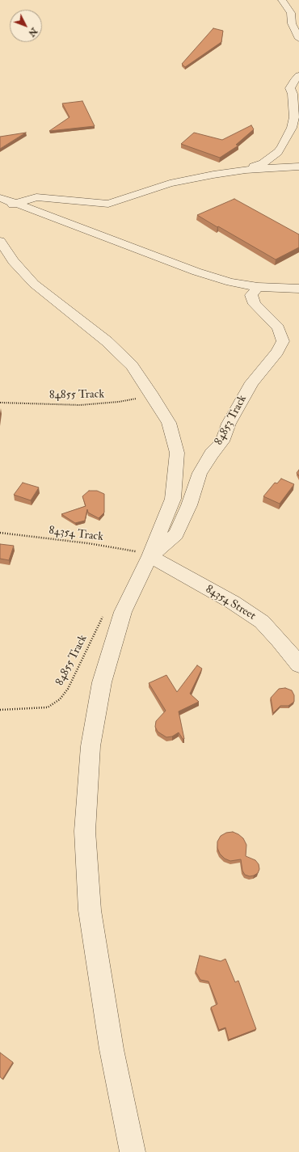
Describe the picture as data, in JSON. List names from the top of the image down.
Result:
{
  "streets": {
    "street": ["84853 Track", "84354 Street"],
    "path": ["84855 Track", "84354 Track"]
  },
  "crossings": [
    ["84853 Track", "84354 Track"],
    ["84853 Track", "84354 Street"],
    ["84354 Track", "84354 Street"]
  ],
  "north": "bottom right"
}
